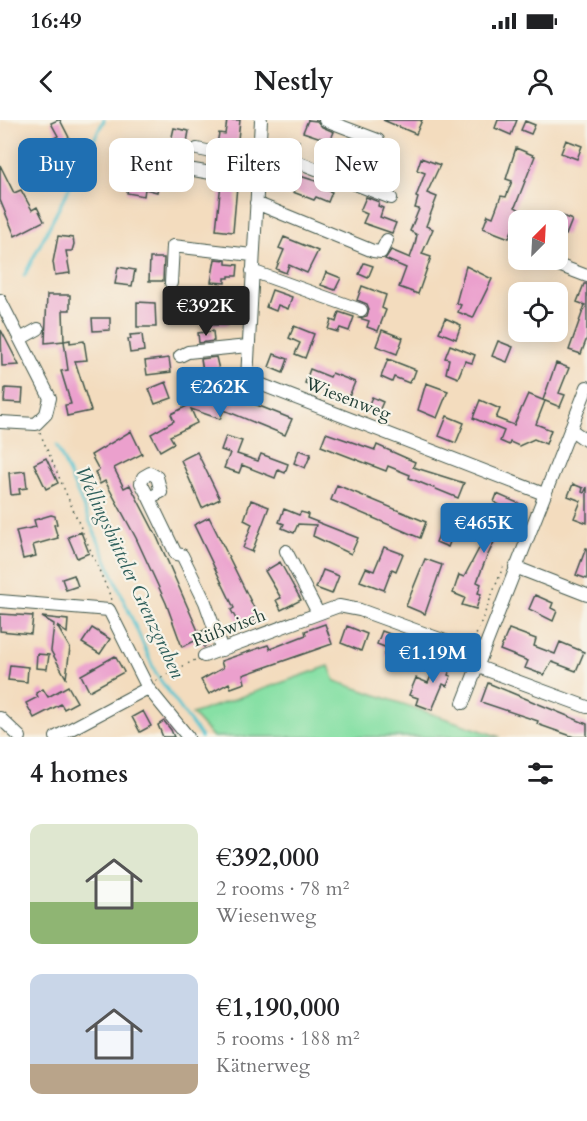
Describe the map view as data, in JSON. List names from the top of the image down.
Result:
{
  "streets": {
    "street": ["Wiesenweg", "Rüßwisch"]
  },
  "water": ["Wellingsbütteler Grenzgraben"],
  "north": "top right",
  "page": {
    "status": "16:49",
    "header": "Nestly",
    "chip": [
      "Buy",
      "Rent",
      "Filters",
      "New"
    ],
    "price": [
      "€392K",
      "€262K",
      "€465K",
      "€1.19M"
    ],
    "heading": "4 homes",
    "list": [
      {
        "name": "€392,000",
        "note": "2 rooms · 78 m² · Wiesenweg"
      },
      {
        "name": "€1,190,000",
        "note": "5 rooms · 188 m² · Kätnerweg"
      }
    ]
  }
}
